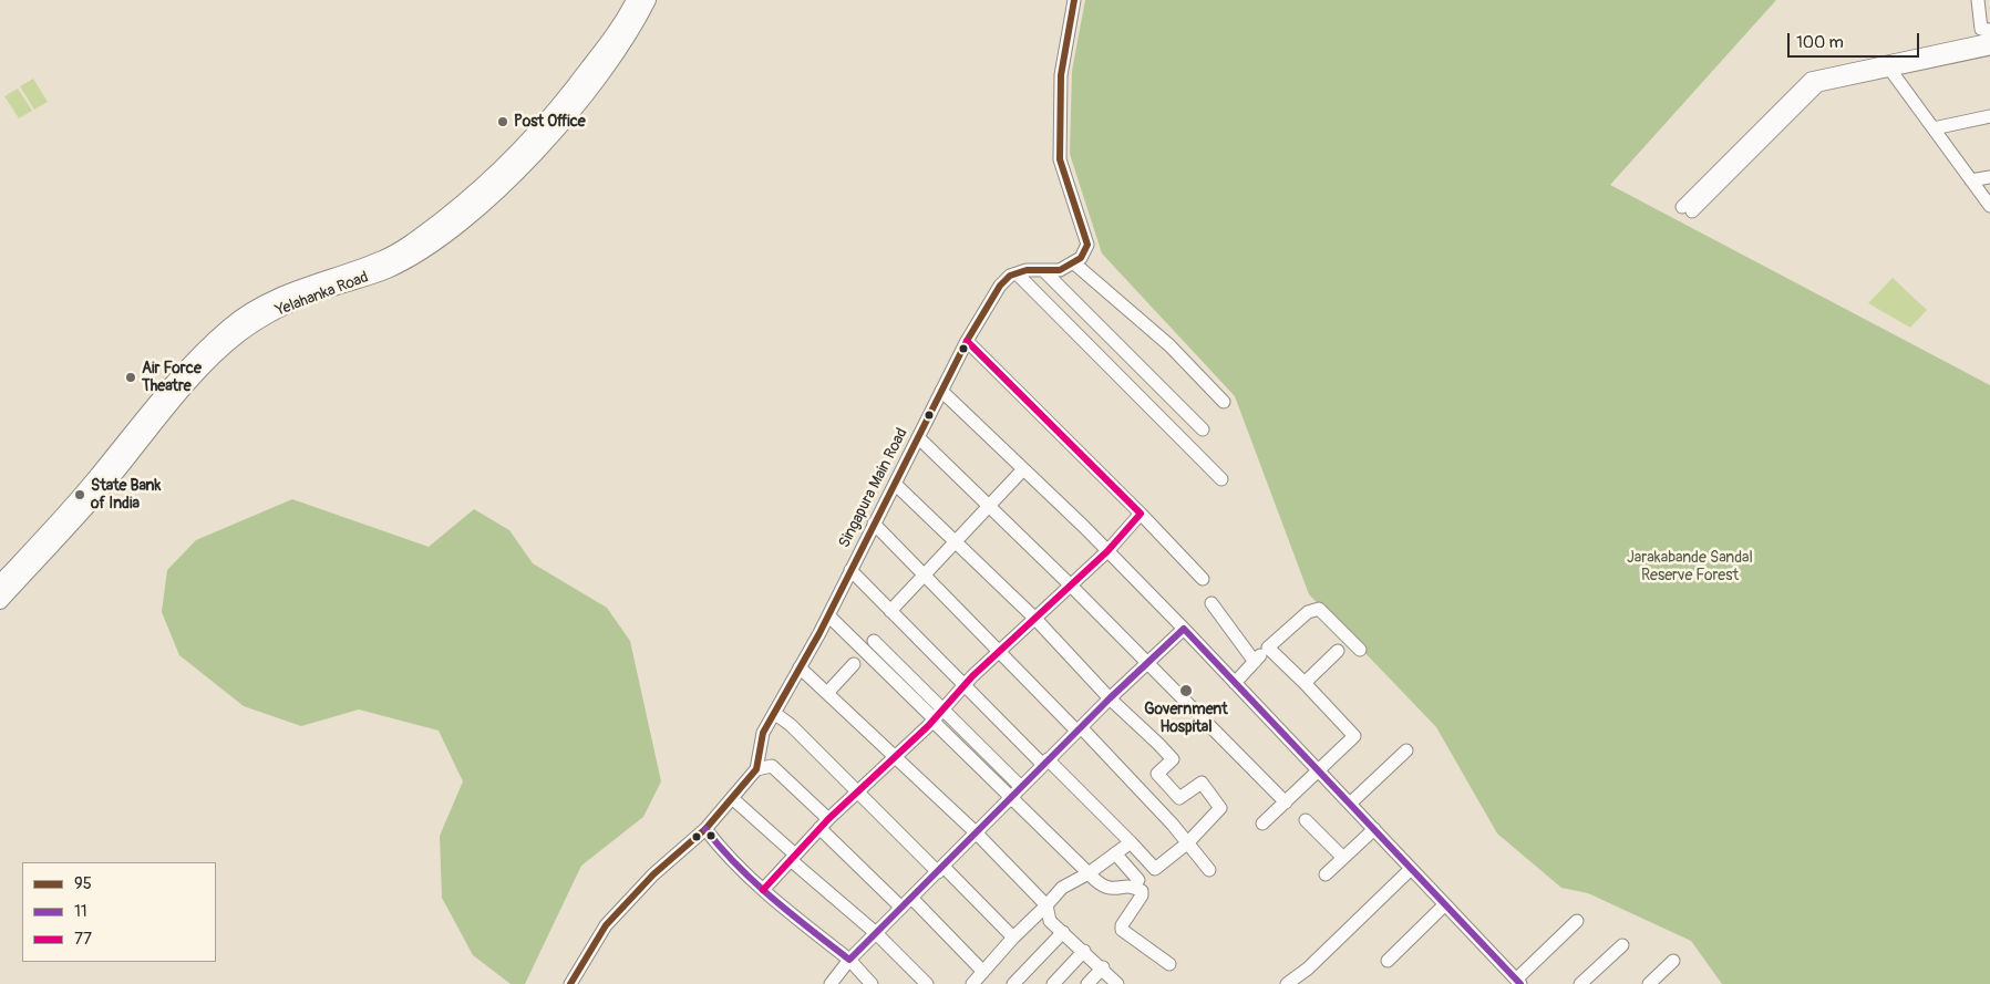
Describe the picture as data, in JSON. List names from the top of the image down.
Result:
{
  "streets": {
    "main road": ["Yelahanka Road"],
    "street": ["Singapura Main Road"]
  },
  "parks": ["Jarakabande Sandal Reserve Forest"],
  "places": [
    "Post Office",
    "Air Force Theatre",
    "State Bank of India",
    "Government Hospital"
  ],
  "lines": ["transit line 95", "transit line 77", "transit line 11"],
  "legend": ["95", "11", "77"],
  "scale_bar": "100 m"
}
